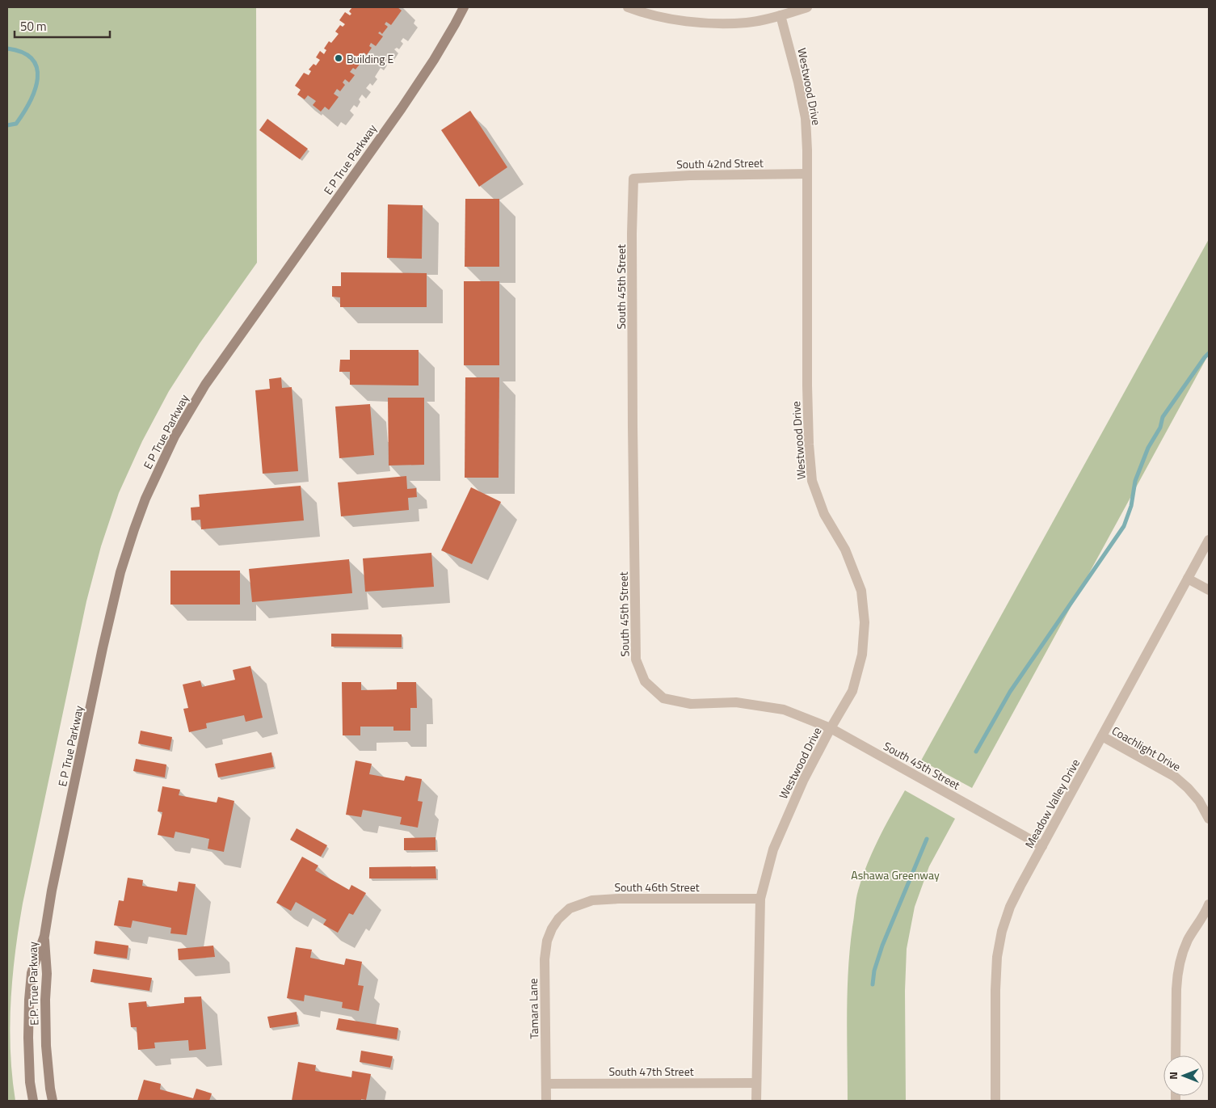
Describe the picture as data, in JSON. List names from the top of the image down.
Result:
{
  "streets": {
    "main road": ["E P True Parkway", "E.P. True Parkway"],
    "street": [
      "Westwood Drive",
      "South 42nd Street",
      "South 45th Street",
      "Coachlight Drive",
      "Meadow Valley Drive",
      "South 46th Street",
      "Tamara Lane",
      "South 47th Street"
    ]
  },
  "crossings": [
    ["Westwood Drive", "South 42nd Street"],
    ["Westwood Drive", "South 45th Street"],
    ["Westwood Drive", "South 46th Street"],
    ["Westwood Drive", "South 47th Street"],
    ["E P True Parkway", "E.P. True Parkway"],
    ["South 42nd Street", "South 45th Street"],
    ["South 45th Street", "Meadow Valley Drive"],
    ["Coachlight Drive", "Meadow Valley Drive"],
    ["South 46th Street", "Tamara Lane"],
    ["Tamara Lane", "South 47th Street"]
  ],
  "parks": ["Ashawa Greenway"],
  "places": ["Building E"],
  "scale_bar": "50 m",
  "north": "left"
}
